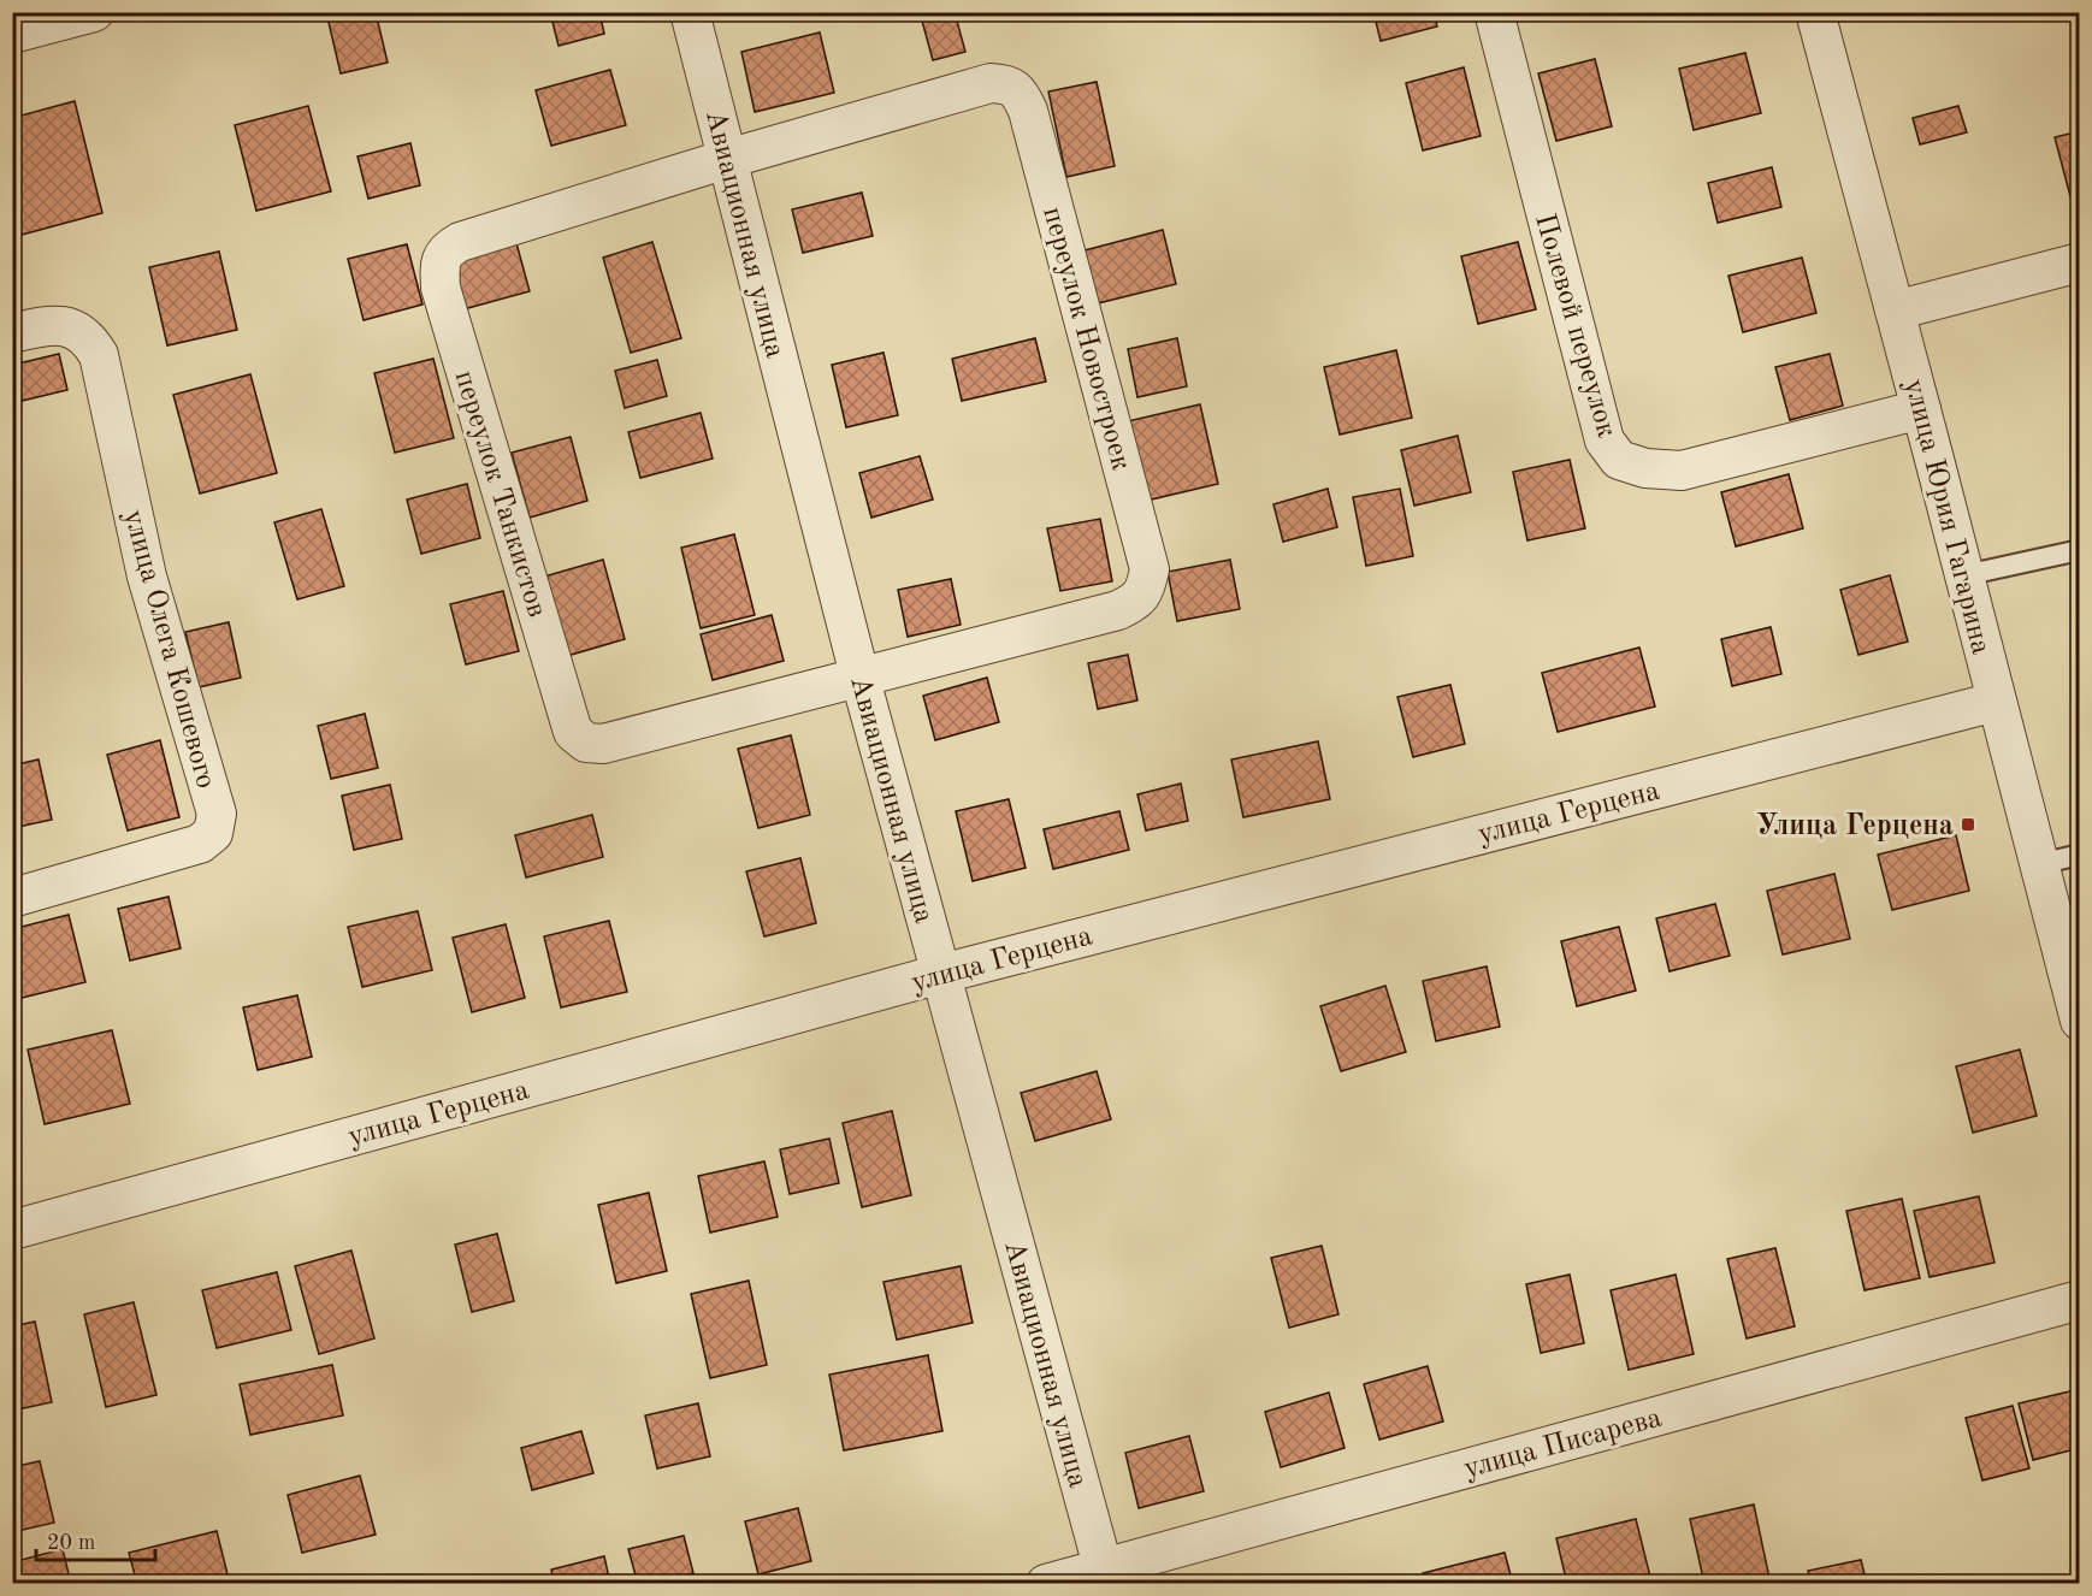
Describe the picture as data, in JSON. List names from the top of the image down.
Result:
{
  "streets": {
    "street": [
      "Авиационная улица",
      "Полевой переулок",
      "переулок Новостроек",
      "переулок Танкистов",
      "улица Юрия Гагарина",
      "улица Олега Кошевого",
      "улица Герцена",
      "улица Писарева"
    ]
  },
  "crossings": [
    ["Авиационная улица", "переулок Новостроек"],
    ["Авиационная улица", "переулок Танкистов"],
    ["Авиационная улица", "улица Герцена"],
    ["Авиационная улица", "улица Писарева"],
    ["Полевой переулок", "улица Юрия Гагарина"],
    ["переулок Новостроек", "переулок Танкистов"],
    ["улица Юрия Гагарина", "улица Герцена"]
  ],
  "places": {
    "transit": ["Улица Герцена"]
  },
  "scale_bar": "20 m"
}
